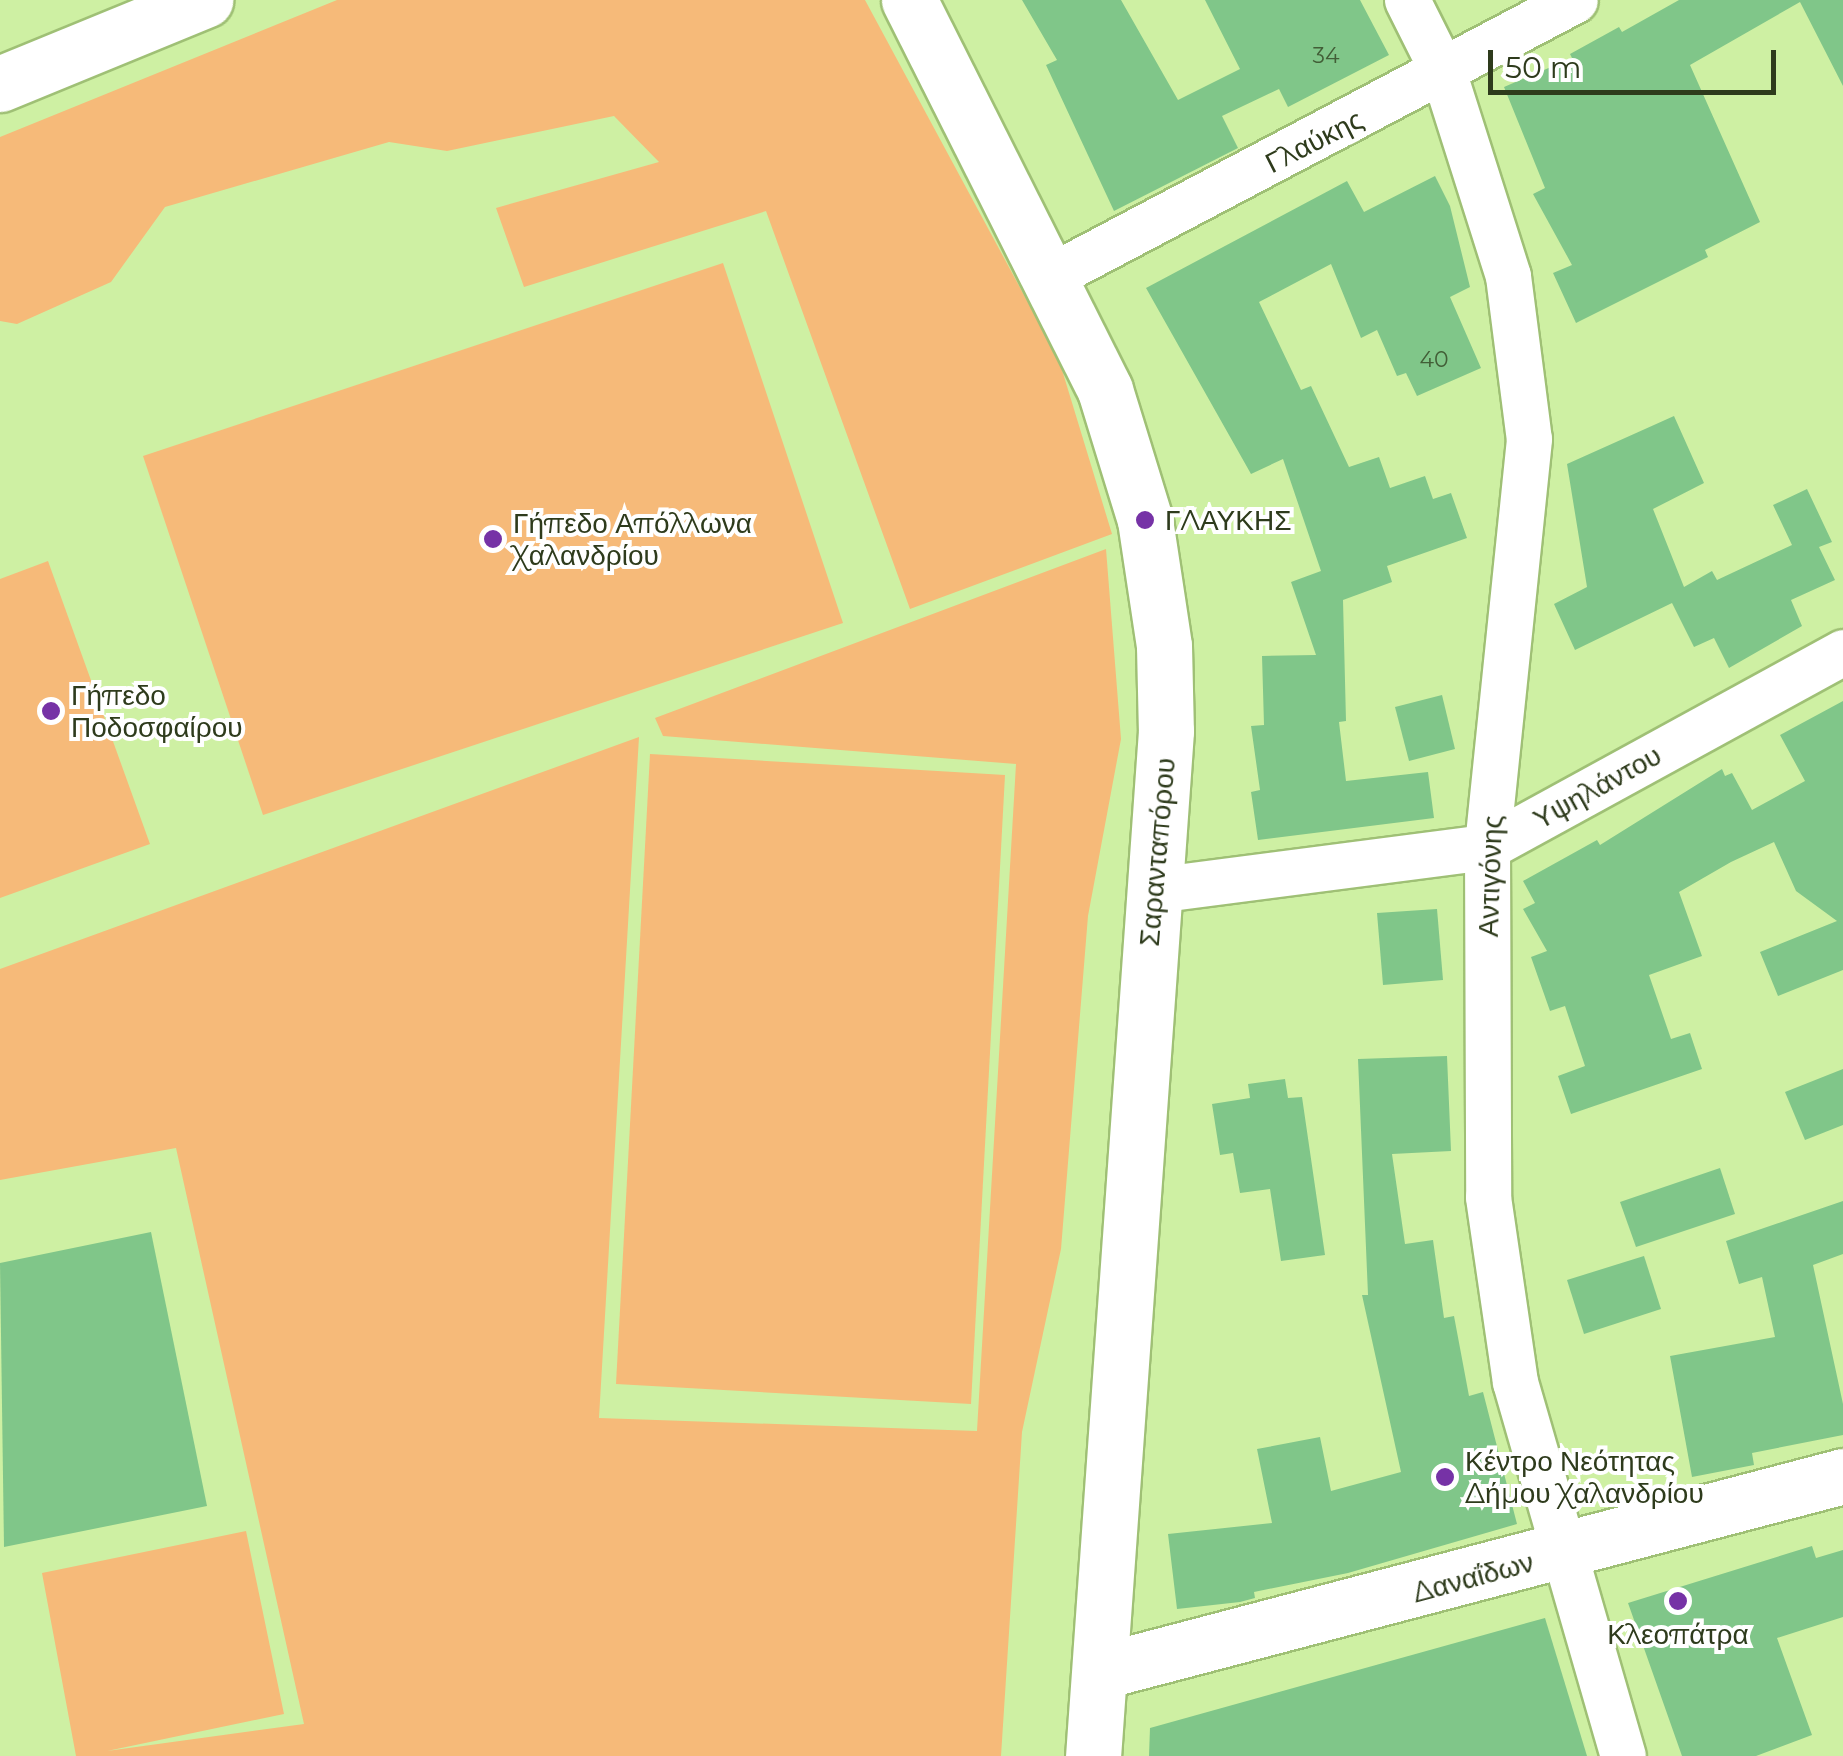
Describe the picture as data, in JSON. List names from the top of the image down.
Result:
{
  "streets": {
    "street": [
      "Γλαύκης",
      "Υψηλάντου",
      "Σαρανταπόρου",
      "Αντιγόνης",
      "Δαναΐδων"
    ]
  },
  "crossings": [
    ["Γλαύκης", "Σαρανταπόρου"],
    ["Γλαύκης", "Αντιγόνης"],
    ["Υψηλάντου", "Σαρανταπόρου"],
    ["Υψηλάντου", "Αντιγόνης"],
    ["Σαρανταπόρου", "Δαναΐδων"],
    ["Αντιγόνης", "Δαναΐδων"]
  ],
  "places": [
    "ΓΛΑΥΚΗΣ",
    "Γήπεδο Απόλλωνα Χαλανδρίου",
    "Γήπεδο Ποδοσφαίρου",
    "Κέντρο Νεότητας Δήμου Χαλανδρίου",
    "Κλεοπάτρα"
  ],
  "house_numbers": ["34", "40"],
  "scale_bar": "50 m"
}
